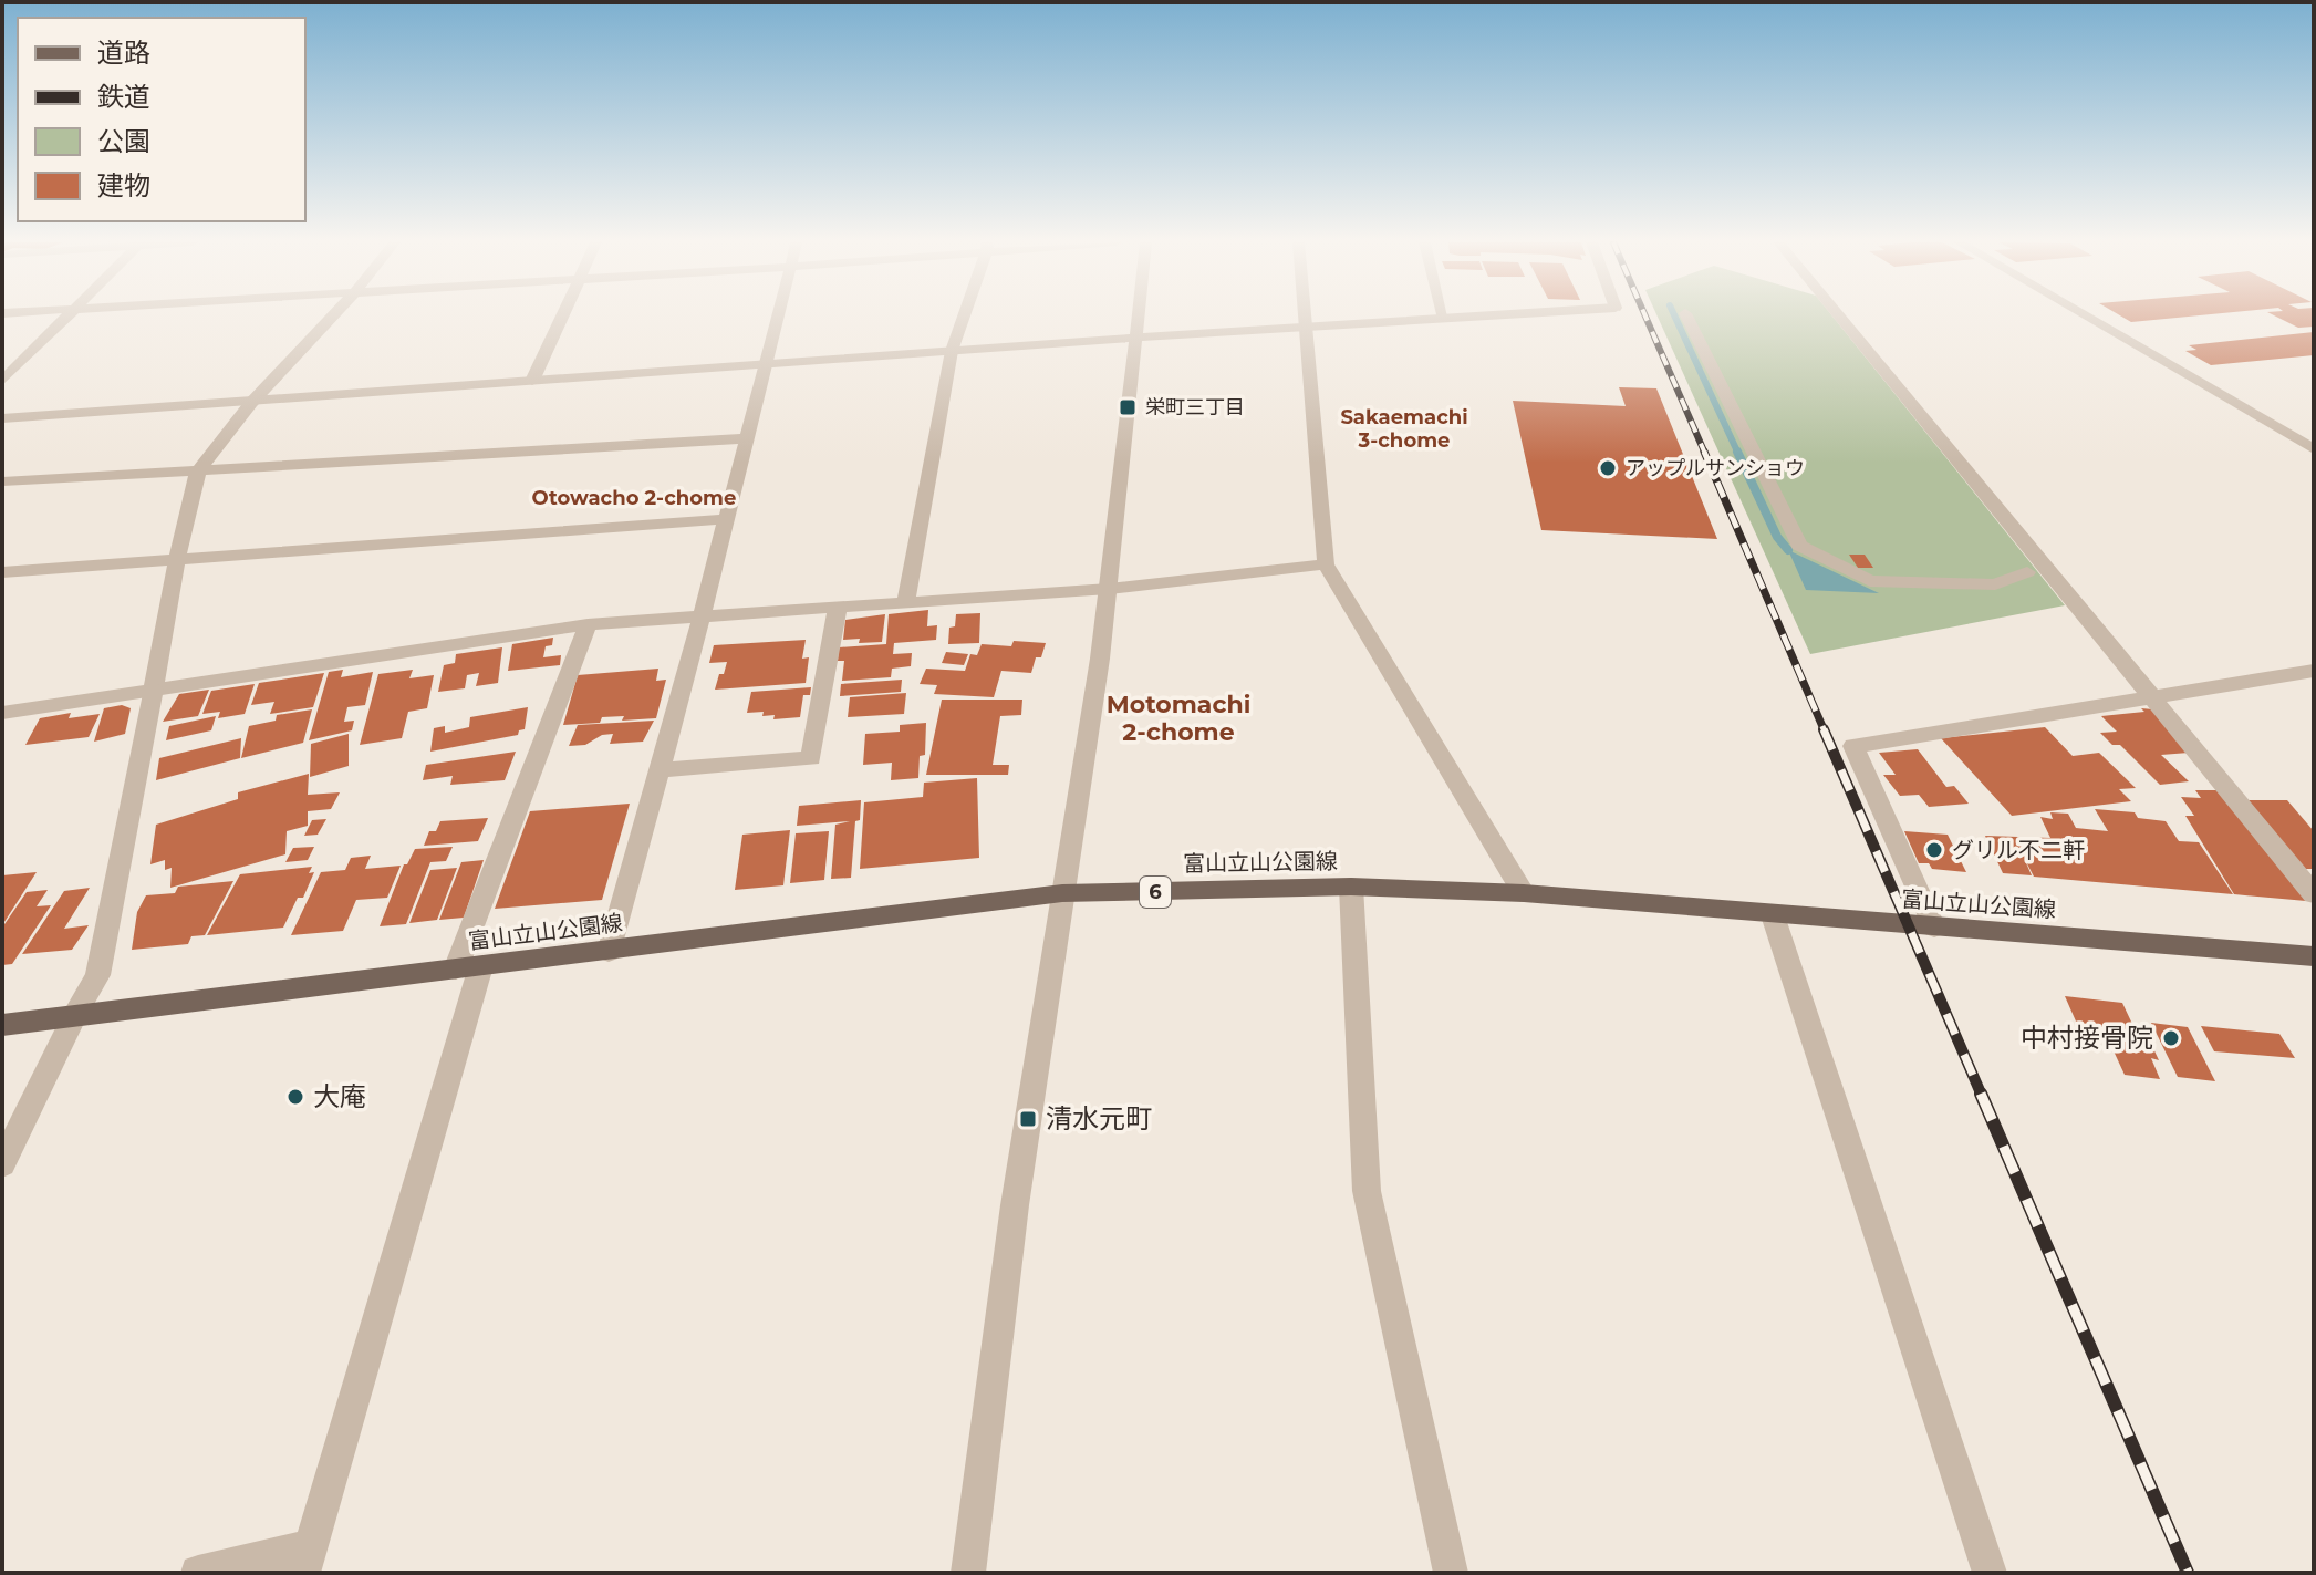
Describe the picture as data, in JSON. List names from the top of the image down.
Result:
{
  "streets": {
    "main road": ["富山立山公園線", "6"]
  },
  "districts": ["Sakaemachi 3-chome", "Otowacho 2-chome", "Motomachi 2-chome"],
  "places": {
    "transit": ["栄町三丁目", "清水元町"],
    "other": [
      "アップルサンショウ",
      "グリル不二軒",
      "中村接骨院",
      "大庵"
    ]
  },
  "legend": [
    "道路",
    "鉄道",
    "公園",
    "建物"
  ]
}
